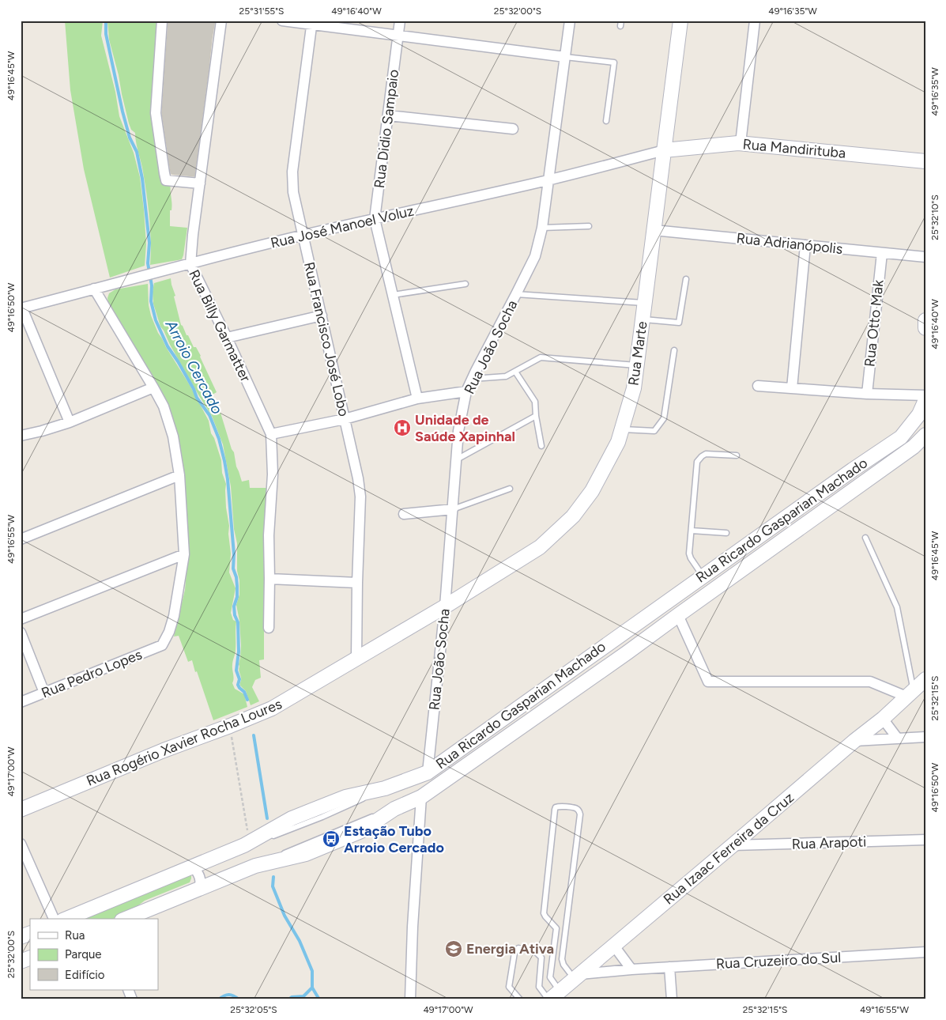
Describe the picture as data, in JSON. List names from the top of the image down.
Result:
{
  "streets": {
    "street": [
      "Rua Didio Sampaio",
      "Rua Mandirituba",
      "Rua José Manoel Voluz",
      "Rua Adrianópolis",
      "Rua Otto Mak",
      "Rua Billy Garmatter",
      "Rua Francisco José Lobo",
      "Rua João Socha",
      "Rua Marte",
      "Rua Ricardo Gasparian Machado",
      "Rua Pedro Lopes",
      "Rua Rogério Xavier Rocha Loures",
      "Rua Arapoti",
      "Rua Izaac Ferreira da Cruz",
      "Rua Cruzeiro do Sul"
    ]
  },
  "crossings": [
    ["Rua Didio Sampaio", "Rua José Manoel Voluz"],
    ["Rua Mandirituba", "Rua José Manoel Voluz"],
    ["Rua Mandirituba", "Rua Marte"],
    ["Rua José Manoel Voluz", "Rua Billy Garmatter"],
    ["Rua José Manoel Voluz", "Rua Francisco José Lobo"],
    ["Rua José Manoel Voluz", "Rua João Socha"],
    ["Rua José Manoel Voluz", "Rua Marte"],
    ["Rua Adrianópolis", "Rua Otto Mak"],
    ["Rua Adrianópolis", "Rua Marte"],
    ["Rua Francisco José Lobo", "Rua Rogério Xavier Rocha Loures"],
    ["Rua João Socha", "Rua Marte"],
    ["Rua João Socha", "Rua Ricardo Gasparian Machado"],
    ["Rua João Socha", "Rua Rogério Xavier Rocha Loures"],
    ["Rua Marte", "Rua Rogério Xavier Rocha Loures"],
    ["Rua Arapoti", "Rua Izaac Ferreira da Cruz"],
    ["Rua Izaac Ferreira da Cruz", "Rua Cruzeiro do Sul"]
  ],
  "water": ["Arroio Cercado"],
  "places": {
    "hospital": ["Unidade de Saúde Xapinhal"],
    "bus stop": ["Estação Tubo Arroio Cercado"],
    "school or university": ["Energia Ativa"]
  },
  "legend": ["Rua", "Parque", "Edifício"],
  "coordinates": [
    "25°31'55\"S",
    "49°16'40\"W",
    "25°32'00\"S",
    "49°16'35\"W",
    "49°16'45\"W",
    "25°32'10\"S",
    "49°16'50\"W",
    "49°16'55\"W",
    "25°32'15\"S",
    "49°17'00\"W",
    "25°32'05\"S"
  ]
}
